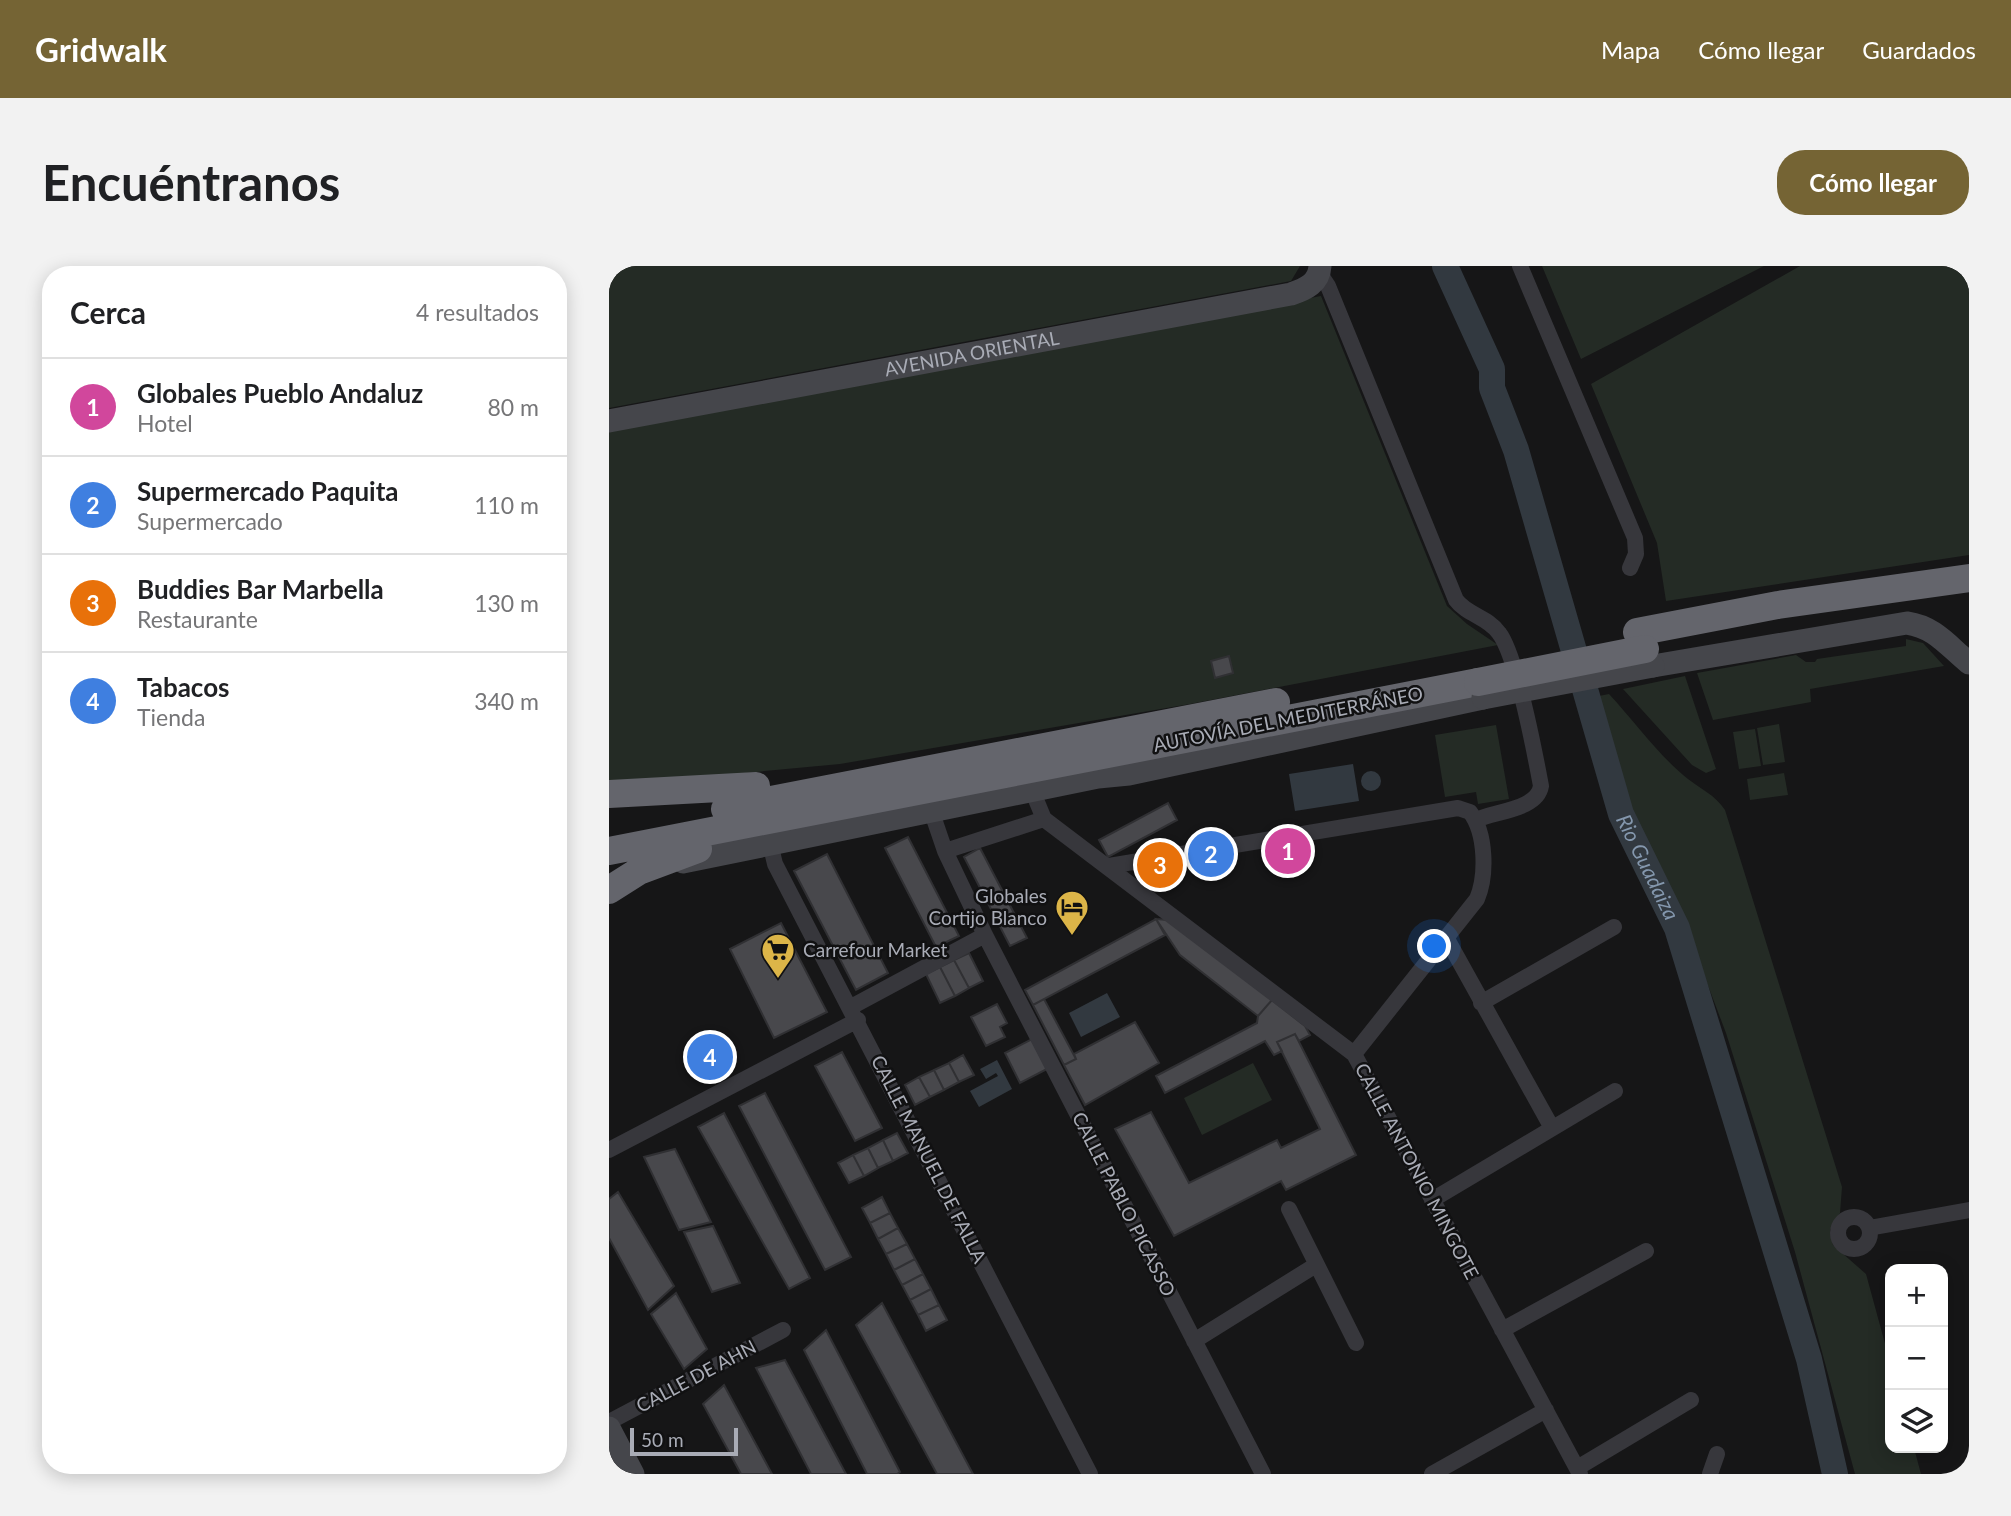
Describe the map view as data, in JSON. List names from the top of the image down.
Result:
{
  "streets": {
    "highway": ["AUTOVÍA DEL MEDITERRÁNEO"],
    "street": [
      "AVENIDA ORIENTAL",
      "CALLE MANUEL DE FALLA",
      "CALLE ANTONIO MINGOTE",
      "CALLE PABLO PICASSO",
      "CALLE DE AHN"
    ]
  },
  "water": ["Rio Guadaiza"],
  "places": {
    "hotel": ["Globales Cortijo Blanco"],
    "supermarket": ["Carrefour Market"]
  },
  "scale_bar": "50 m",
  "page": {
    "header": "Gridwalk",
    "nav": ["Mapa", "Cómo llegar", "Guardados"],
    "buttons": "Cómo llegar",
    "title": "Encuéntranos",
    "heading": ["Cerca", "4 resultados"],
    "list": [
      {
        "mark": "1",
        "name": "Globales Pueblo Andaluz",
        "note": "Hotel",
        "value": "80 m"
      },
      {
        "mark": "2",
        "name": "Supermercado Paquita",
        "note": "Supermercado",
        "value": "110 m"
      },
      {
        "mark": "3",
        "name": "Buddies Bar Marbella",
        "note": "Restaurante",
        "value": "130 m"
      },
      {
        "mark": "4",
        "name": "Tabacos",
        "note": "Tienda",
        "value": "340 m"
      }
    ],
    "pins": [
      "1",
      "2",
      "3",
      "4"
    ],
    "map_buttons": ["+", "−"],
    "scale": "50 m"
  }
}
